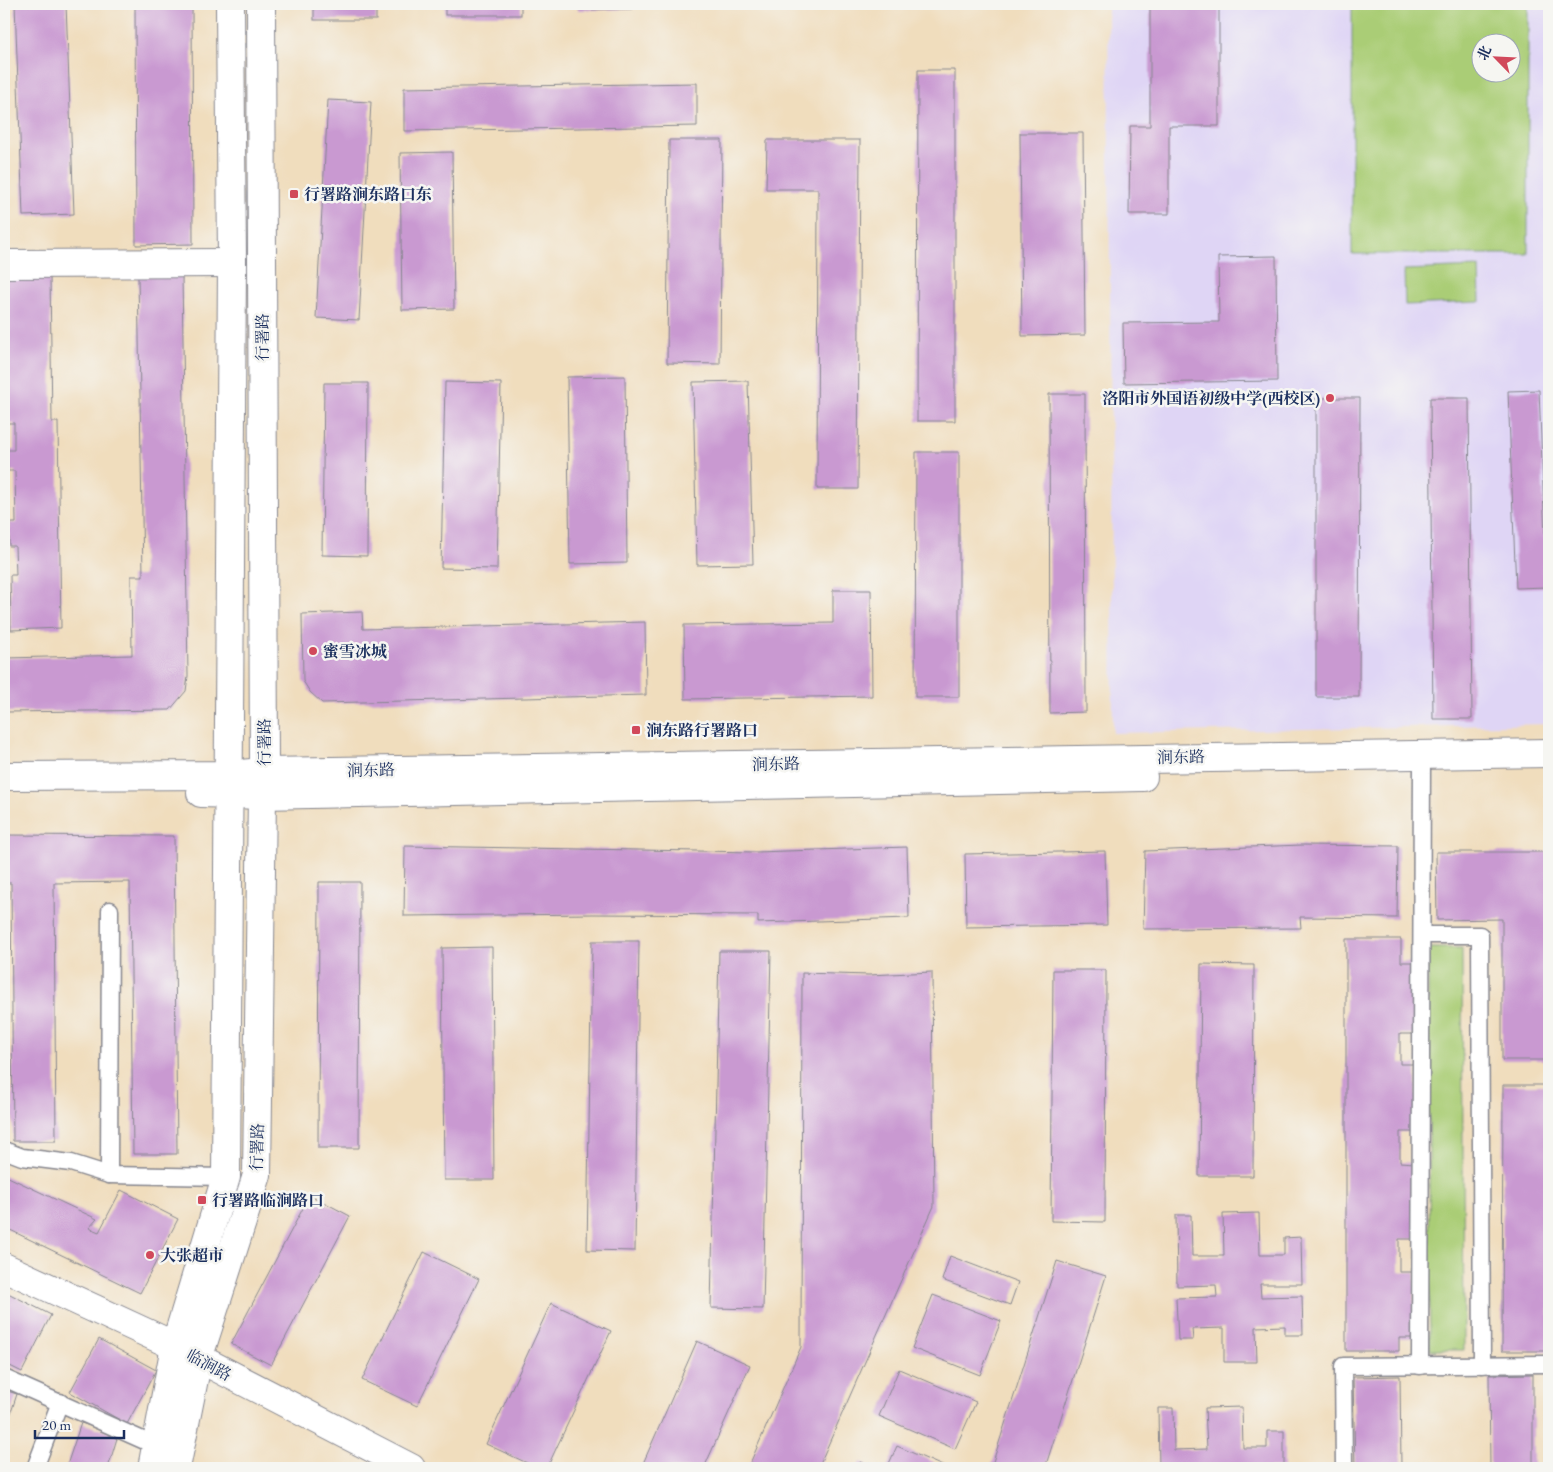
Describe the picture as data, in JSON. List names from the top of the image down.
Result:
{
  "streets": {
    "street": ["行署路", "涧东路", "临涧路"]
  },
  "crossings": [
    ["行署路", "涧东路"],
    ["行署路", "临涧路"]
  ],
  "places": {
    "transit": ["行署路涧东路口东", "涧东路行署路口", "行署路临涧路口"],
    "other": ["洛阳市外国语初级中学(西校区)", "蜜雪冰城", "大张超市"]
  },
  "scale_bar": "20 m",
  "north": "top left"
}
